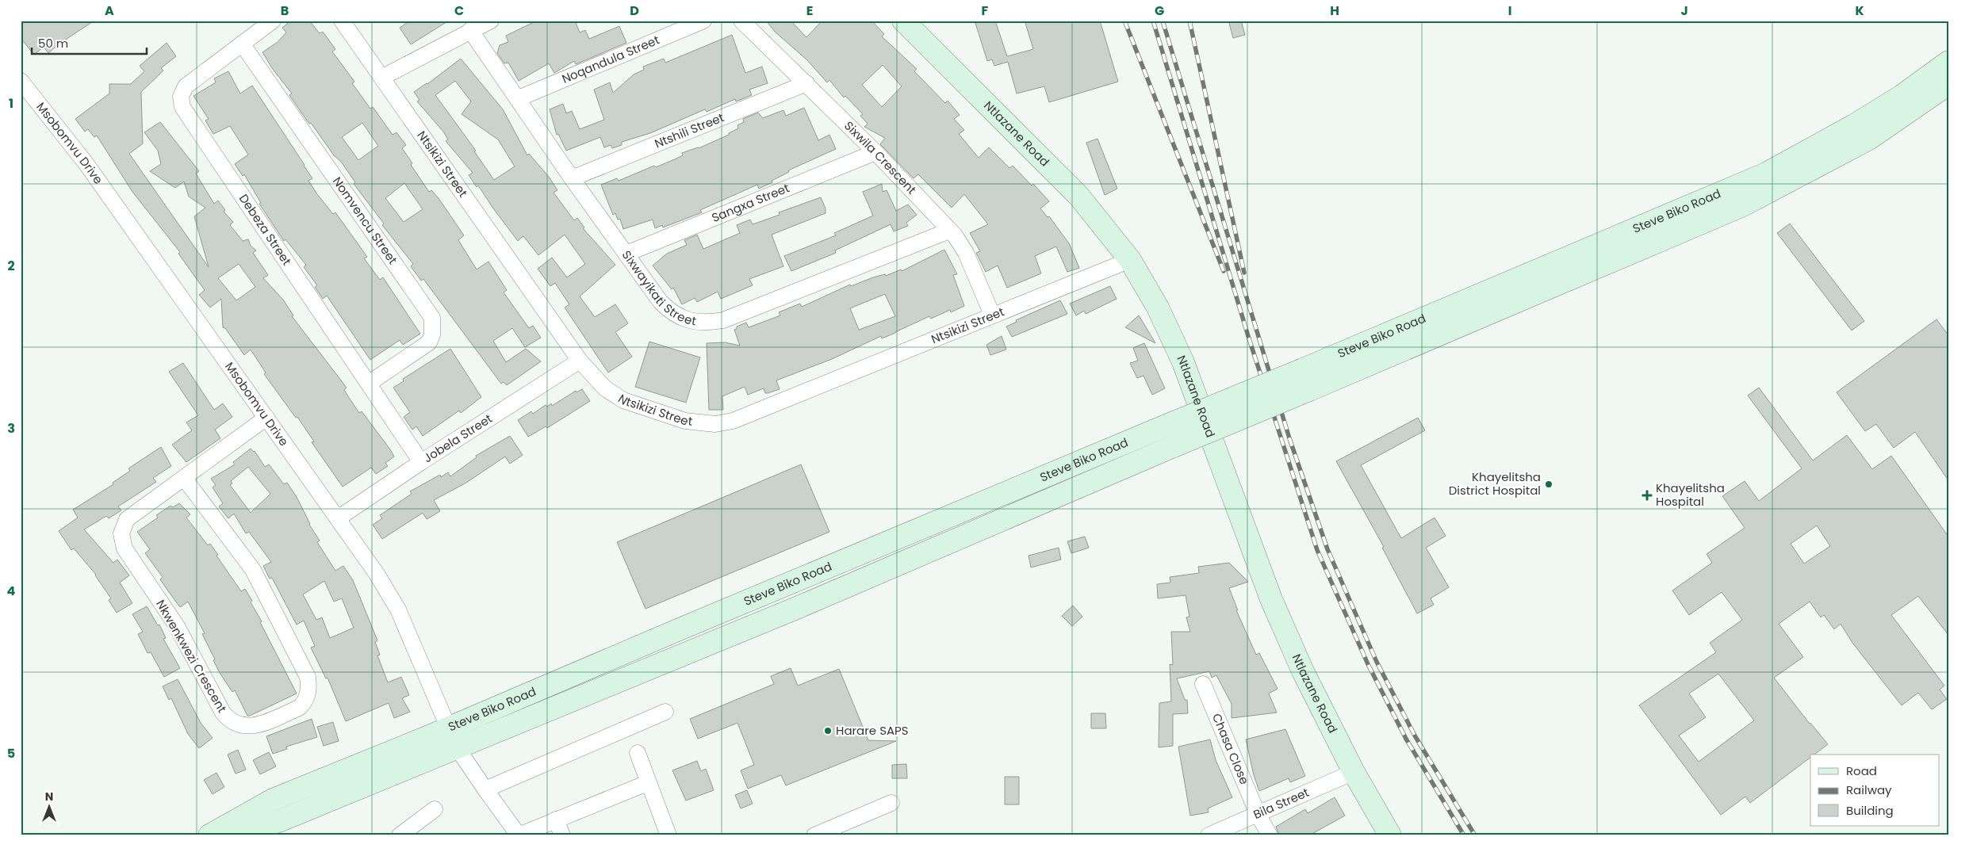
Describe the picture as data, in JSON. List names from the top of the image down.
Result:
{
  "streets": {
    "street": [
      "Noqandula Street",
      "Ntshili Street",
      "Ntlazane Road",
      "Msobomvu Drive",
      "Sixwila Crescent",
      "Ntsikizi Street",
      "Sangxa Street",
      "Steve Biko Road",
      "Nomvencu Street",
      "Debeza Street",
      "Sixwayikati Street",
      "Jobela Street",
      "Nkwenkwezi Crescent",
      "Chasa Close",
      "Bila Street"
    ]
  },
  "crossings": [
    ["Noqandula Street", "Sixwayikati Street"],
    ["Ntshili Street", "Sixwila Crescent"],
    ["Ntshili Street", "Sixwayikati Street"],
    ["Ntlazane Road", "Ntsikizi Street"],
    ["Ntlazane Road", "Bila Street"],
    ["Msobomvu Drive", "Steve Biko Road"],
    ["Msobomvu Drive", "Jobela Street"],
    ["Msobomvu Drive", "Nkwenkwezi Crescent"],
    ["Sixwila Crescent", "Ntsikizi Street"],
    ["Sixwila Crescent", "Sangxa Street"],
    ["Sixwila Crescent", "Sixwayikati Street"],
    ["Ntsikizi Street", "Jobela Street"],
    ["Sangxa Street", "Sixwayikati Street"],
    ["Nomvencu Street", "Debeza Street"],
    ["Debeza Street", "Jobela Street"],
    ["Chasa Close", "Bila Street"]
  ],
  "places": {
    "other": ["Khayelitsha District Hospital", "Harare SAPS"],
    "health": ["Khayelitsha Hospital"]
  },
  "legend": ["Road", "Railway", "Building"],
  "scale_bar": "50 m",
  "north": "top",
  "grid": {
    "columns": [
      "A",
      "B",
      "C",
      "D",
      "E",
      "F",
      "G",
      "H",
      "I",
      "J",
      "K"
    ],
    "rows": [
      "1",
      "2",
      "3",
      "4",
      "5"
    ]
  }
}
